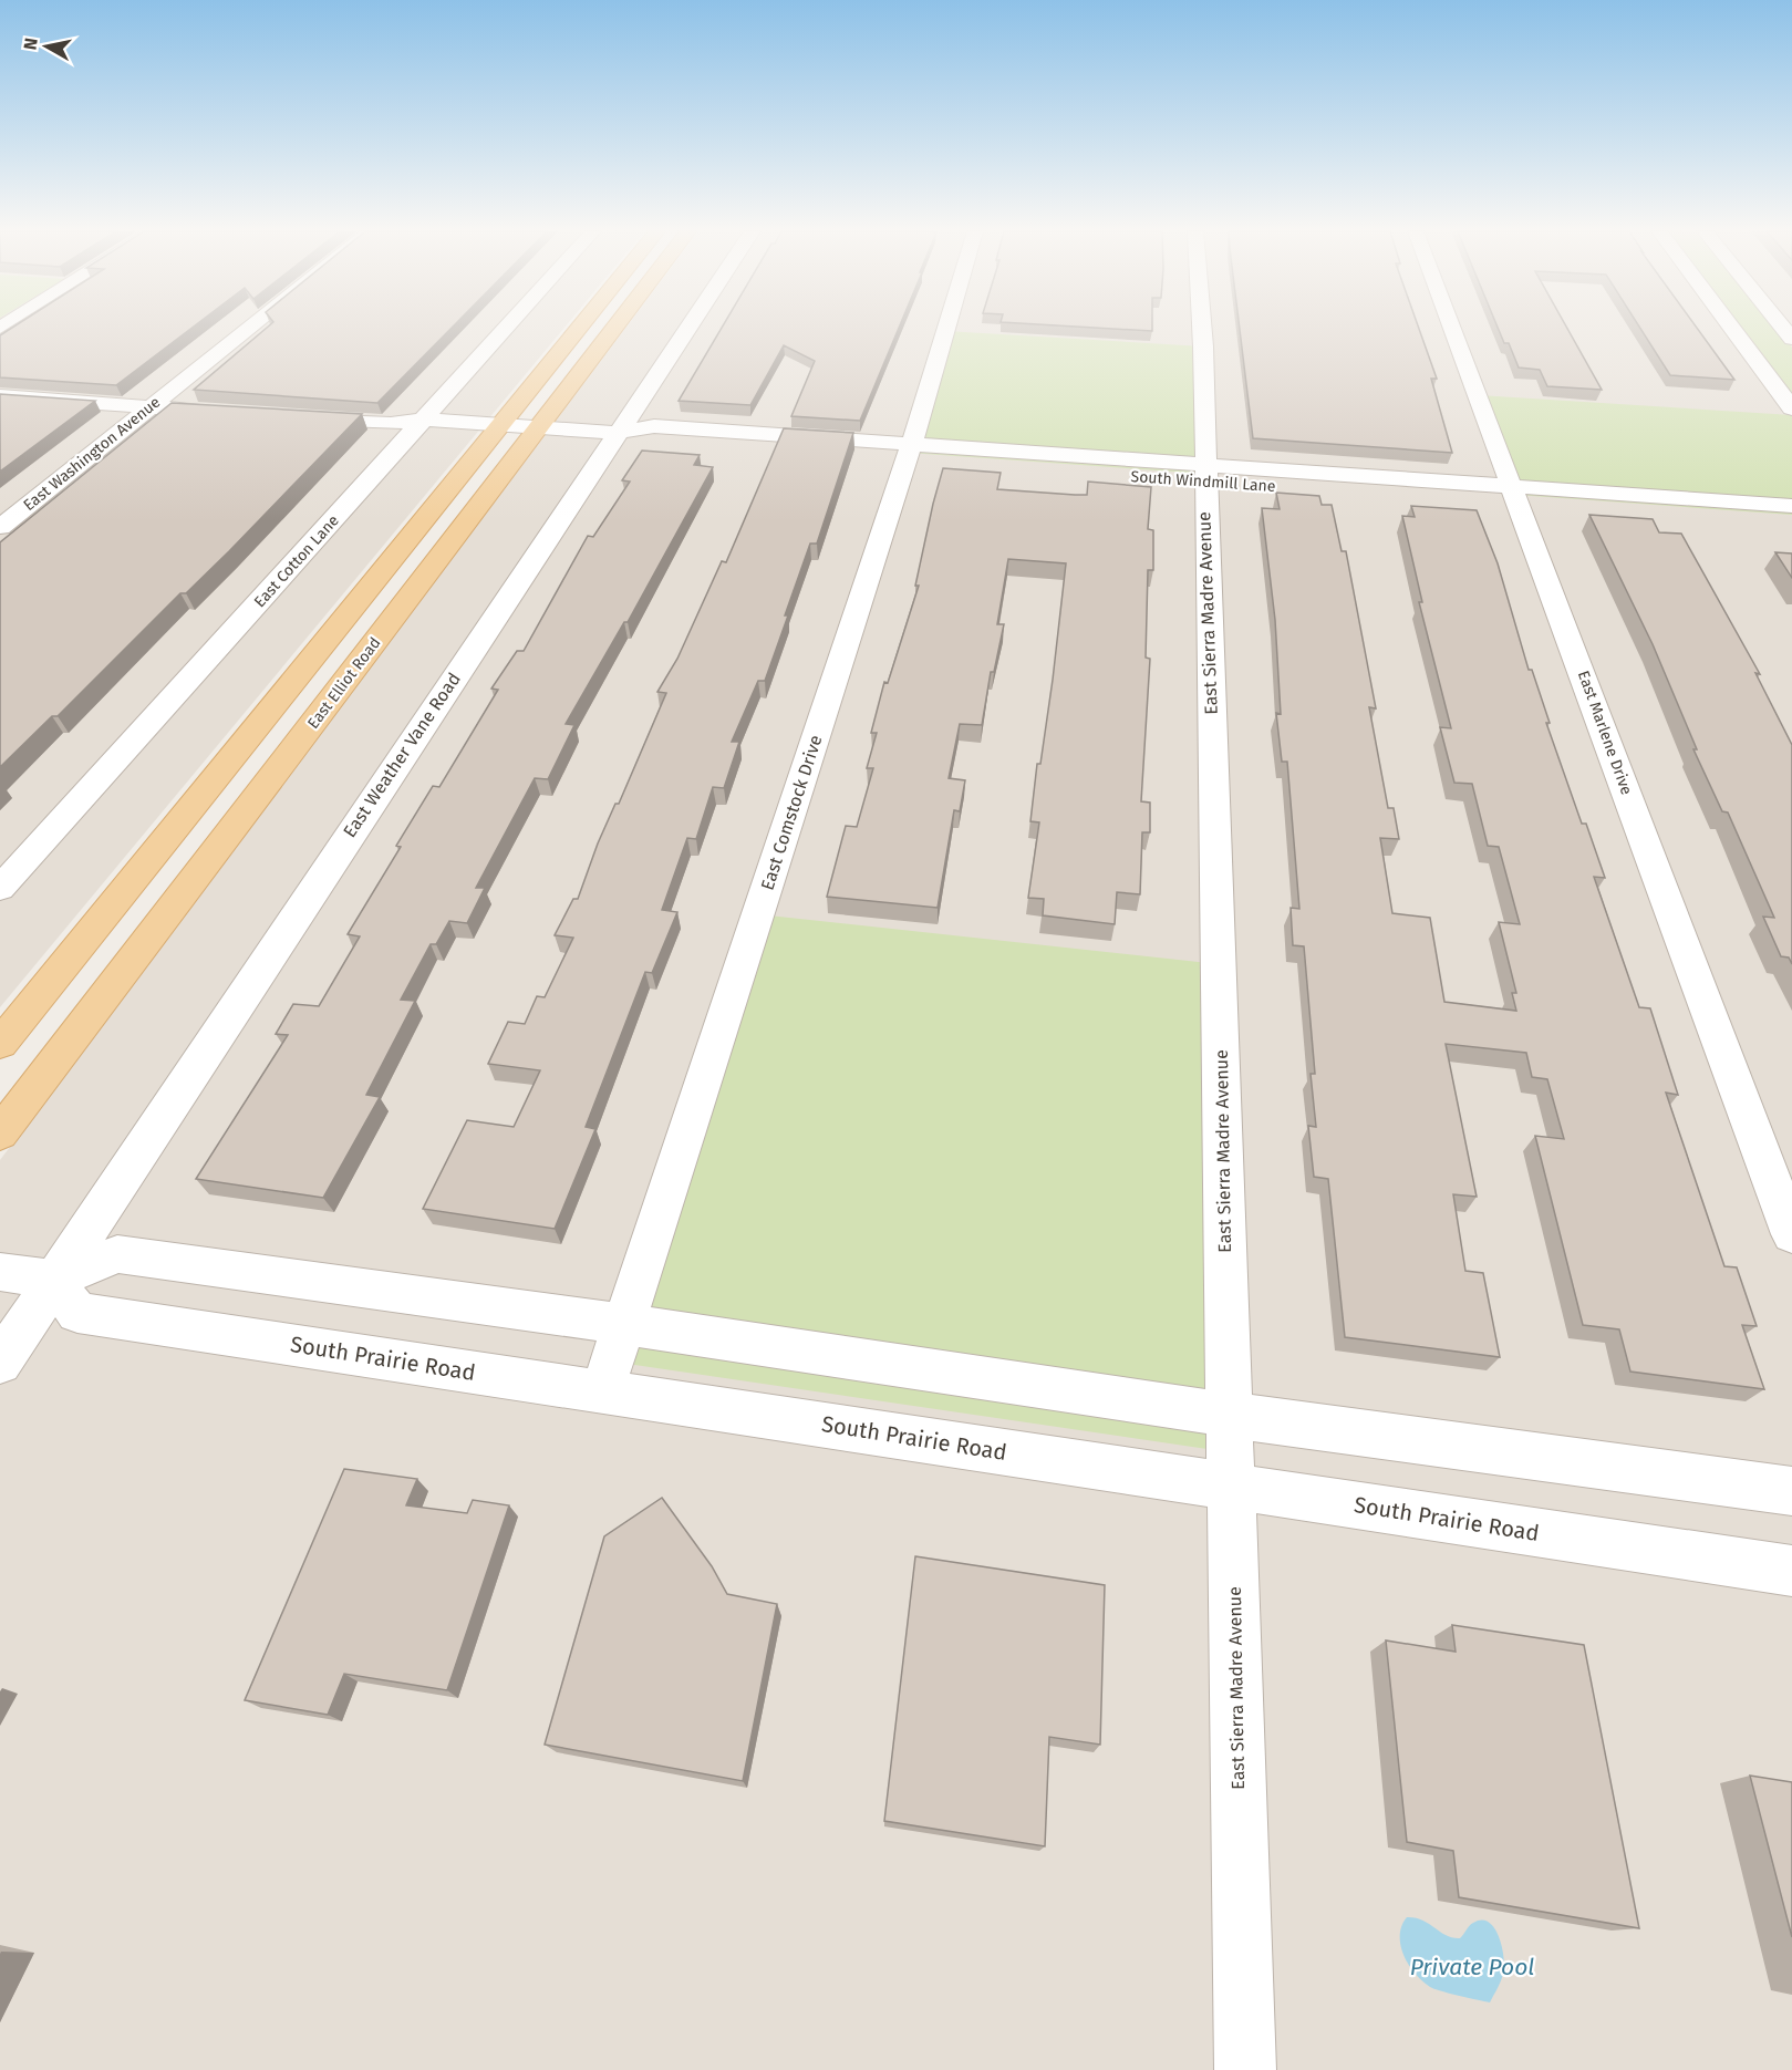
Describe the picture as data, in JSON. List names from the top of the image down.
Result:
{
  "streets": {
    "main road": ["East Elliot Road"],
    "street": [
      "East Washington Avenue",
      "South Windmill Lane",
      "East Cotton Lane",
      "East Sierra Madre Avenue",
      "East Marlene Drive",
      "East Weather Vane Road",
      "East Comstock Drive",
      "South Prairie Road"
    ]
  },
  "crossings": [
    ["South Windmill Lane", "East Cotton Lane"],
    ["South Windmill Lane", "East Sierra Madre Avenue"],
    ["South Windmill Lane", "East Elliot Road"],
    ["South Windmill Lane", "East Marlene Drive"],
    ["South Windmill Lane", "East Weather Vane Road"],
    ["South Windmill Lane", "East Comstock Drive"],
    ["East Sierra Madre Avenue", "South Prairie Road"],
    ["East Weather Vane Road", "South Prairie Road"],
    ["East Comstock Drive", "South Prairie Road"]
  ],
  "water": ["Private Pool"],
  "north": "left"
}
